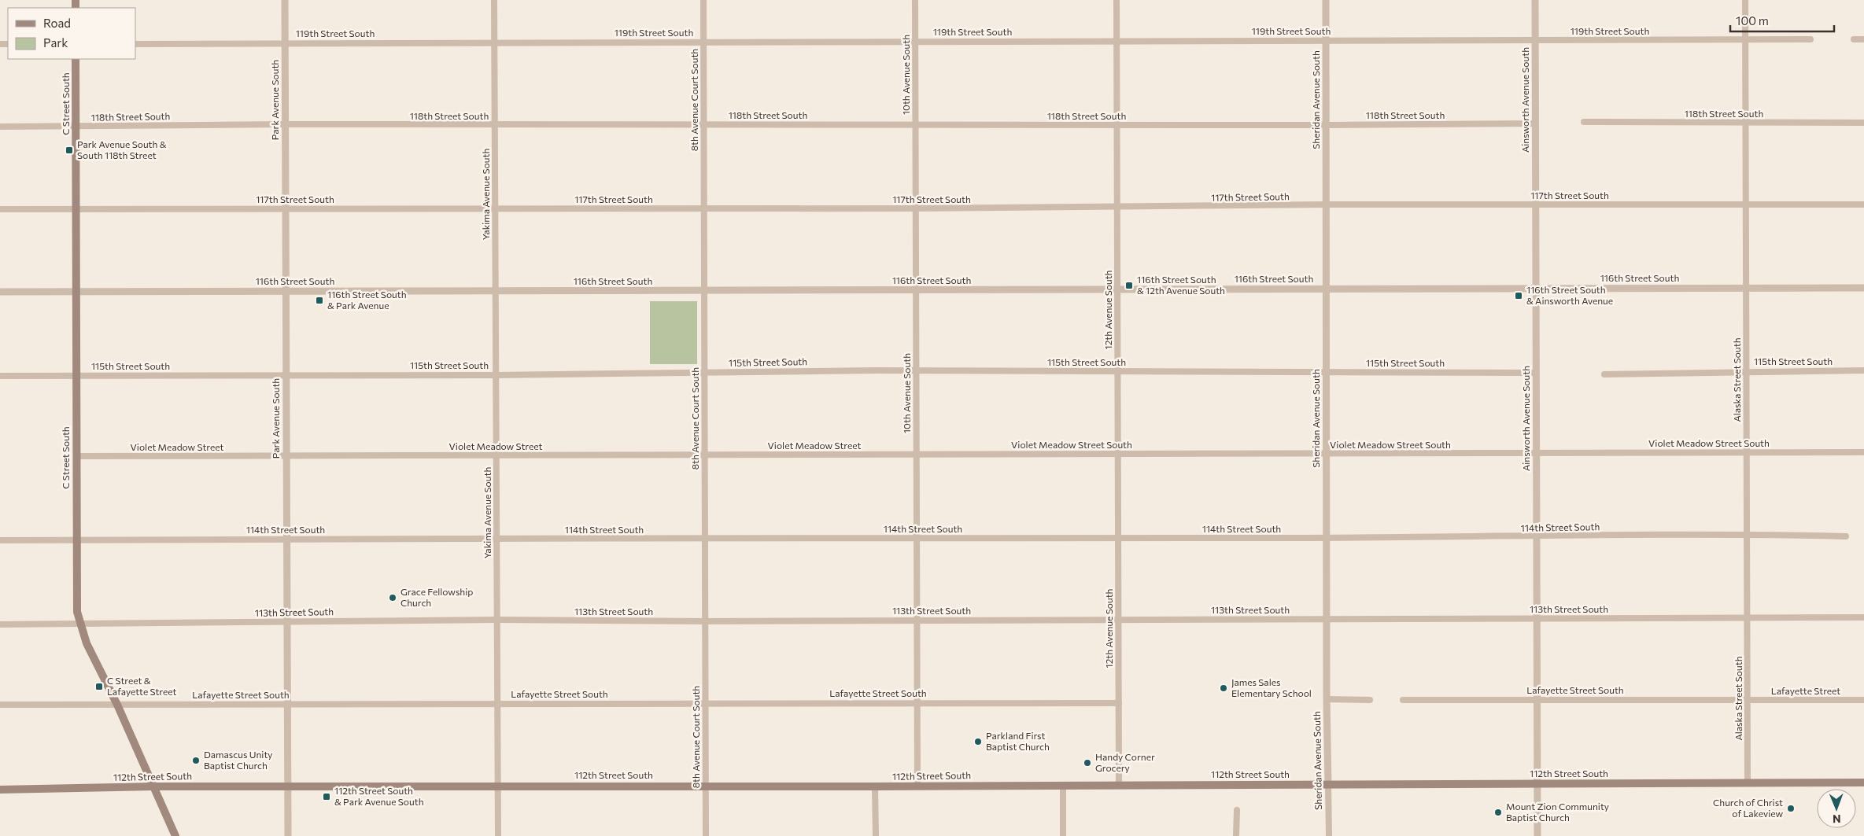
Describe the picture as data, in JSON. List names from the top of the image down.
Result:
{
  "streets": {
    "main road": ["C Street South", "112th Street South"],
    "street": [
      "119th Street South",
      "10th Avenue South",
      "Park Avenue South",
      "8th Avenue Court South",
      "Sheridan Avenue South",
      "Ainsworth Avenue South",
      "118th Street South",
      "Yakima Avenue South",
      "117th Street South",
      "116th Street South",
      "12th Avenue South",
      "115th Street South",
      "Alaska Street South",
      "Violet Meadow Street South",
      "Violet Meadow Street",
      "114th Street South",
      "113th Street South",
      "Lafayette Street South",
      "Lafayette Street"
    ]
  },
  "crossings": [
    ["119th Street South", "10th Avenue South"],
    ["119th Street South", "Park Avenue South"],
    ["119th Street South", "8th Avenue Court South"],
    ["119th Street South", "Sheridan Avenue South"],
    ["119th Street South", "Ainsworth Avenue South"],
    ["119th Street South", "Yakima Avenue South"],
    ["119th Street South", "12th Avenue South"],
    ["119th Street South", "Alaska Street South"],
    ["10th Avenue South", "118th Street South"],
    ["10th Avenue South", "117th Street South"],
    ["10th Avenue South", "116th Street South"],
    ["10th Avenue South", "115th Street South"],
    ["10th Avenue South", "Violet Meadow Street South"],
    ["10th Avenue South", "Violet Meadow Street"],
    ["10th Avenue South", "114th Street South"],
    ["10th Avenue South", "113th Street South"],
    ["10th Avenue South", "Lafayette Street South"],
    ["10th Avenue South", "112th Street South"],
    ["Park Avenue South", "118th Street South"],
    ["Park Avenue South", "117th Street South"],
    ["Park Avenue South", "116th Street South"],
    ["Park Avenue South", "115th Street South"],
    ["Park Avenue South", "Violet Meadow Street"],
    ["Park Avenue South", "114th Street South"],
    ["Park Avenue South", "113th Street South"],
    ["Park Avenue South", "Lafayette Street South"],
    ["Park Avenue South", "112th Street South"],
    ["8th Avenue Court South", "118th Street South"],
    ["8th Avenue Court South", "117th Street South"],
    ["8th Avenue Court South", "116th Street South"],
    ["8th Avenue Court South", "115th Street South"],
    ["8th Avenue Court South", "Violet Meadow Street"],
    ["8th Avenue Court South", "114th Street South"],
    ["8th Avenue Court South", "113th Street South"],
    ["8th Avenue Court South", "Lafayette Street South"],
    ["8th Avenue Court South", "112th Street South"],
    ["Sheridan Avenue South", "118th Street South"],
    ["Sheridan Avenue South", "117th Street South"],
    ["Sheridan Avenue South", "116th Street South"],
    ["Sheridan Avenue South", "115th Street South"],
    ["Sheridan Avenue South", "Violet Meadow Street South"],
    ["Sheridan Avenue South", "114th Street South"],
    ["Sheridan Avenue South", "113th Street South"],
    ["Sheridan Avenue South", "112th Street South"],
    ["Ainsworth Avenue South", "118th Street South"],
    ["Ainsworth Avenue South", "117th Street South"],
    ["Ainsworth Avenue South", "116th Street South"],
    ["Ainsworth Avenue South", "115th Street South"],
    ["Ainsworth Avenue South", "Violet Meadow Street South"],
    ["Ainsworth Avenue South", "114th Street South"],
    ["Ainsworth Avenue South", "113th Street South"],
    ["Ainsworth Avenue South", "Lafayette Street South"],
    ["Ainsworth Avenue South", "112th Street South"],
    ["C Street South", "118th Street South"],
    ["C Street South", "117th Street South"],
    ["C Street South", "116th Street South"],
    ["C Street South", "115th Street South"],
    ["C Street South", "Violet Meadow Street"],
    ["C Street South", "114th Street South"],
    ["C Street South", "113th Street South"],
    ["C Street South", "Lafayette Street South"],
    ["C Street South", "112th Street South"],
    ["118th Street South", "Yakima Avenue South"],
    ["118th Street South", "12th Avenue South"],
    ["118th Street South", "Alaska Street South"],
    ["Yakima Avenue South", "117th Street South"],
    ["Yakima Avenue South", "116th Street South"],
    ["Yakima Avenue South", "115th Street South"],
    ["Yakima Avenue South", "Violet Meadow Street"],
    ["Yakima Avenue South", "114th Street South"],
    ["Yakima Avenue South", "113th Street South"],
    ["Yakima Avenue South", "Lafayette Street South"],
    ["Yakima Avenue South", "112th Street South"],
    ["117th Street South", "12th Avenue South"],
    ["117th Street South", "Alaska Street South"],
    ["116th Street South", "12th Avenue South"],
    ["116th Street South", "Alaska Street South"],
    ["12th Avenue South", "115th Street South"],
    ["12th Avenue South", "Violet Meadow Street South"],
    ["12th Avenue South", "114th Street South"],
    ["12th Avenue South", "113th Street South"],
    ["12th Avenue South", "Lafayette Street South"],
    ["12th Avenue South", "112th Street South"],
    ["115th Street South", "Alaska Street South"],
    ["Alaska Street South", "Violet Meadow Street South"],
    ["Alaska Street South", "114th Street South"],
    ["Alaska Street South", "113th Street South"],
    ["Alaska Street South", "Lafayette Street South"],
    ["Alaska Street South", "Lafayette Street"],
    ["Alaska Street South", "112th Street South"],
    ["Violet Meadow Street South", "Violet Meadow Street"],
    ["Lafayette Street South", "Lafayette Street"]
  ],
  "places": {
    "transit": [
      "Park Avenue South & South 118th Street",
      "116th Street South & 12th Avenue South",
      "116th Street South & Ainsworth Avenue",
      "116th Street South & Park Avenue",
      "C Street & Lafayette Street",
      "112th Street South & Park Avenue South"
    ],
    "other": [
      "Grace Fellowship Church",
      "James Sales Elementary School",
      "Parkland First Baptist Church",
      "Damascus Unity Baptist Church",
      "Handy Corner Grocery",
      "Church of Christ of Lakeview",
      "Mount Zion Community Baptist Church"
    ]
  },
  "legend": ["Road", "Park"],
  "scale_bar": "100 m",
  "north": "bottom"
}
